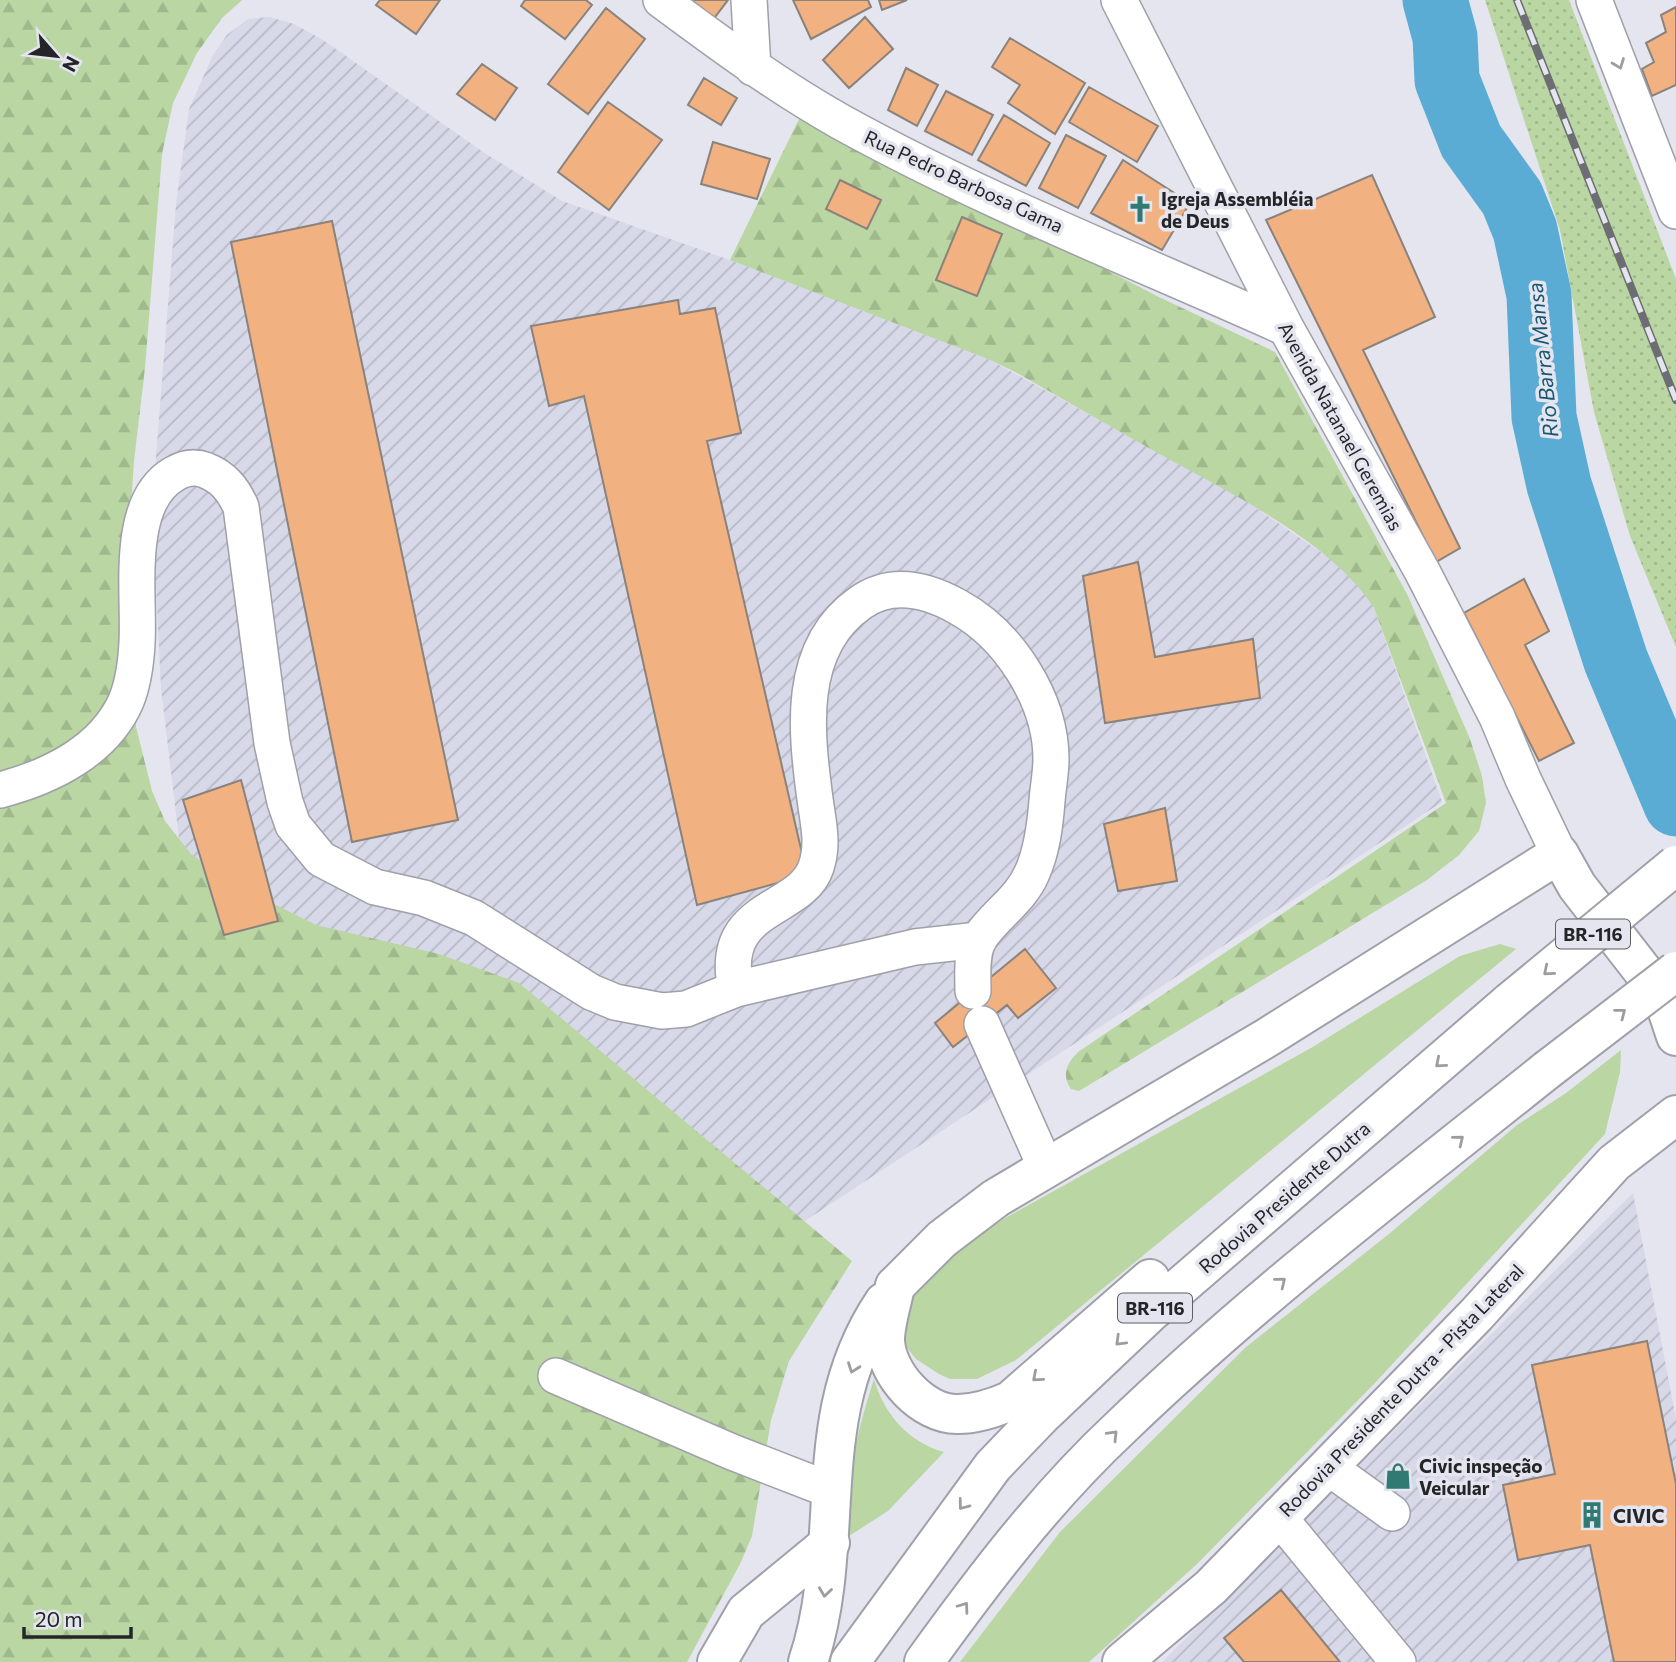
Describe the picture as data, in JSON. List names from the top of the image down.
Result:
{
  "streets": {
    "main road": ["BR-116", "Rodovia Presidente Dutra", "Rodovia Presidente Dutra - Pista Lateral"],
    "street": ["Rua Pedro Barbosa Gama", "Avenida Natanael Geremias"]
  },
  "crossings": [
    ["Rua Pedro Barbosa Gama", "Avenida Natanael Geremias"]
  ],
  "water": ["Rio Barra Mansa"],
  "places": {
    "church": ["Igreja Assembléia de Deus"],
    "shop": ["Civic inspeção Veicular"],
    "building": ["CIVIC"]
  },
  "scale_bar": "20 m",
  "north": "bottom right"
}
